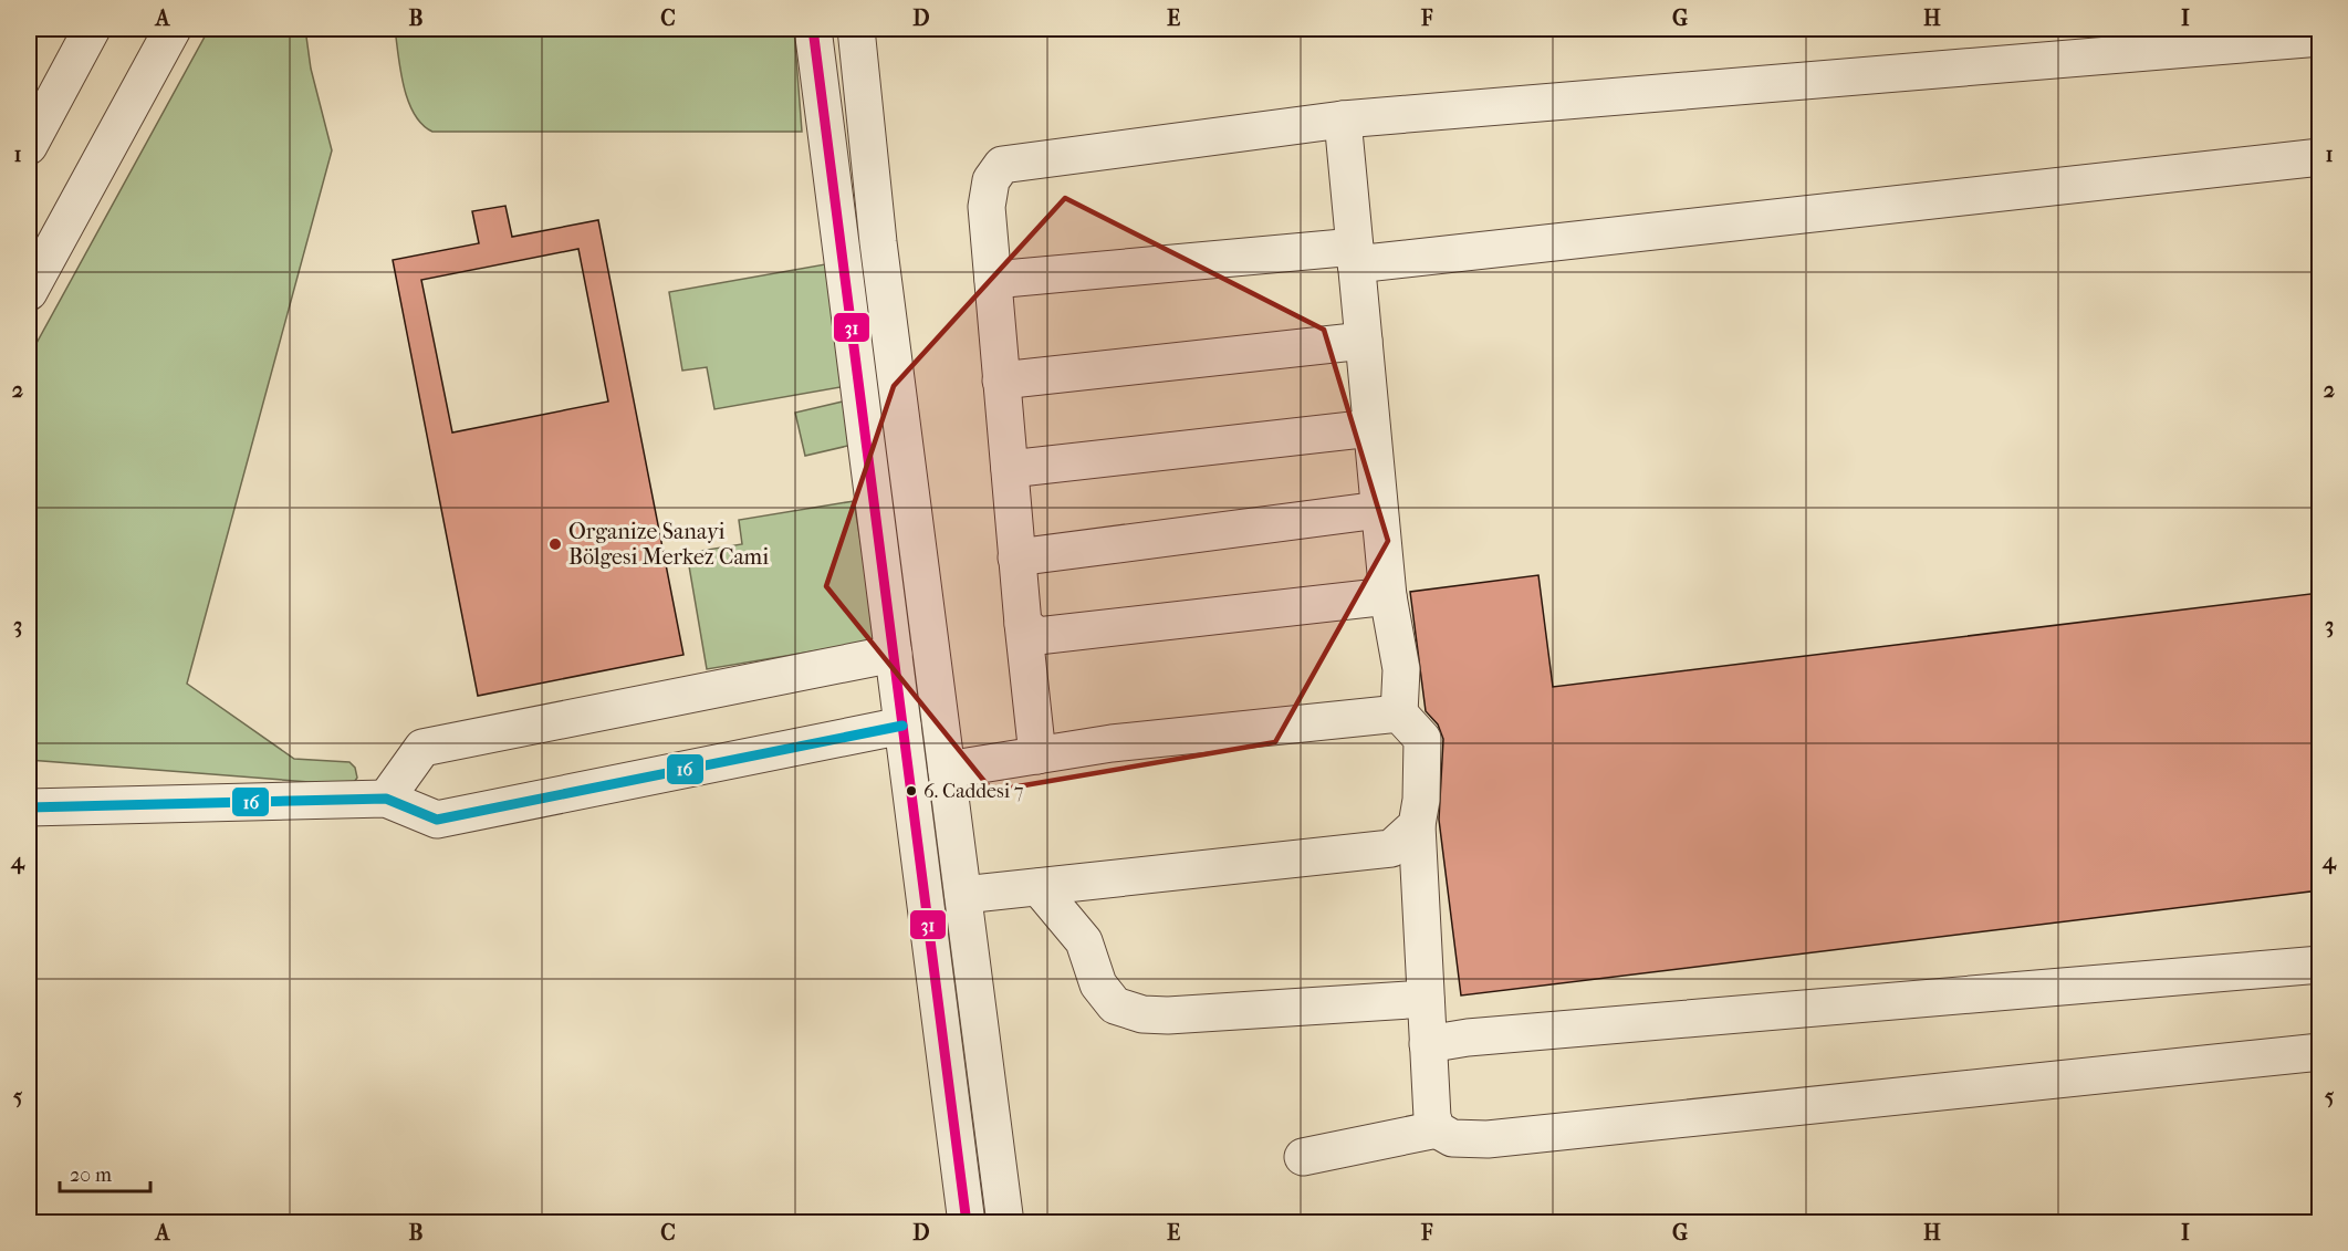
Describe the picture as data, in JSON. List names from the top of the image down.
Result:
{
  "places": ["Organize Sanayi Bölgesi Merkez Cami", "6. Caddesi 7"],
  "lines": ["transit line 31", "transit line 16"],
  "scale_bar": "20 m",
  "grid": {
    "columns": [
      "A",
      "B",
      "C",
      "D",
      "E",
      "F",
      "G",
      "H",
      "I"
    ],
    "rows": [
      "1",
      "2",
      "3",
      "4",
      "5"
    ]
  }
}
